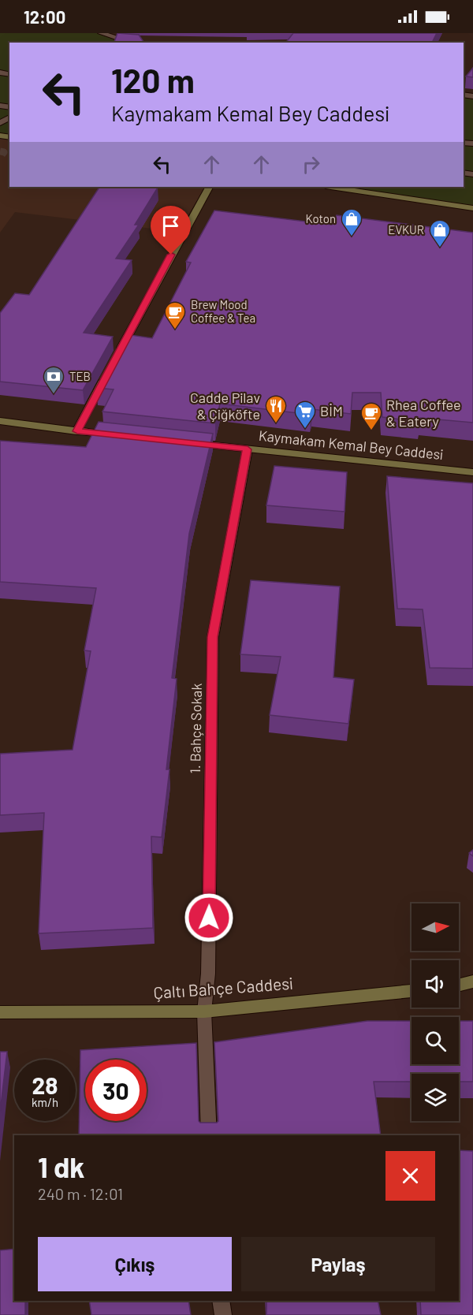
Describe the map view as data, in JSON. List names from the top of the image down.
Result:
{
  "streets": {
    "main road": ["Kaymakam Kemal Bey Caddesi", "Çaltı Bahçe Caddesi"],
    "street": ["1. Bahçe Sokak"]
  },
  "crossings": [
    ["Kaymakam Kemal Bey Caddesi", "1. Bahçe Sokak"],
    ["1. Bahçe Sokak", "Çaltı Bahçe Caddesi"]
  ],
  "places": {
    "shop": ["Koton", "EVKUR"],
    "cafe": ["Brew Mood Coffee & Tea", "Rhea Coffee & Eatery"],
    "bank": ["TEB"],
    "restaurant": ["Cadde Pilav & Çiğköfte"],
    "supermarket": ["BİM"]
  },
  "north": "right",
  "page": {
    "status": "12:00",
    "turn": ["120 m", "Kaymakam Kemal Bey Caddesi"],
    "speed": "28 km/h",
    "limit": "30",
    "heading": ["1 dk", "240 m · 12:01"],
    "buttons": ["Çıkış", "Paylaş"]
  }
}
